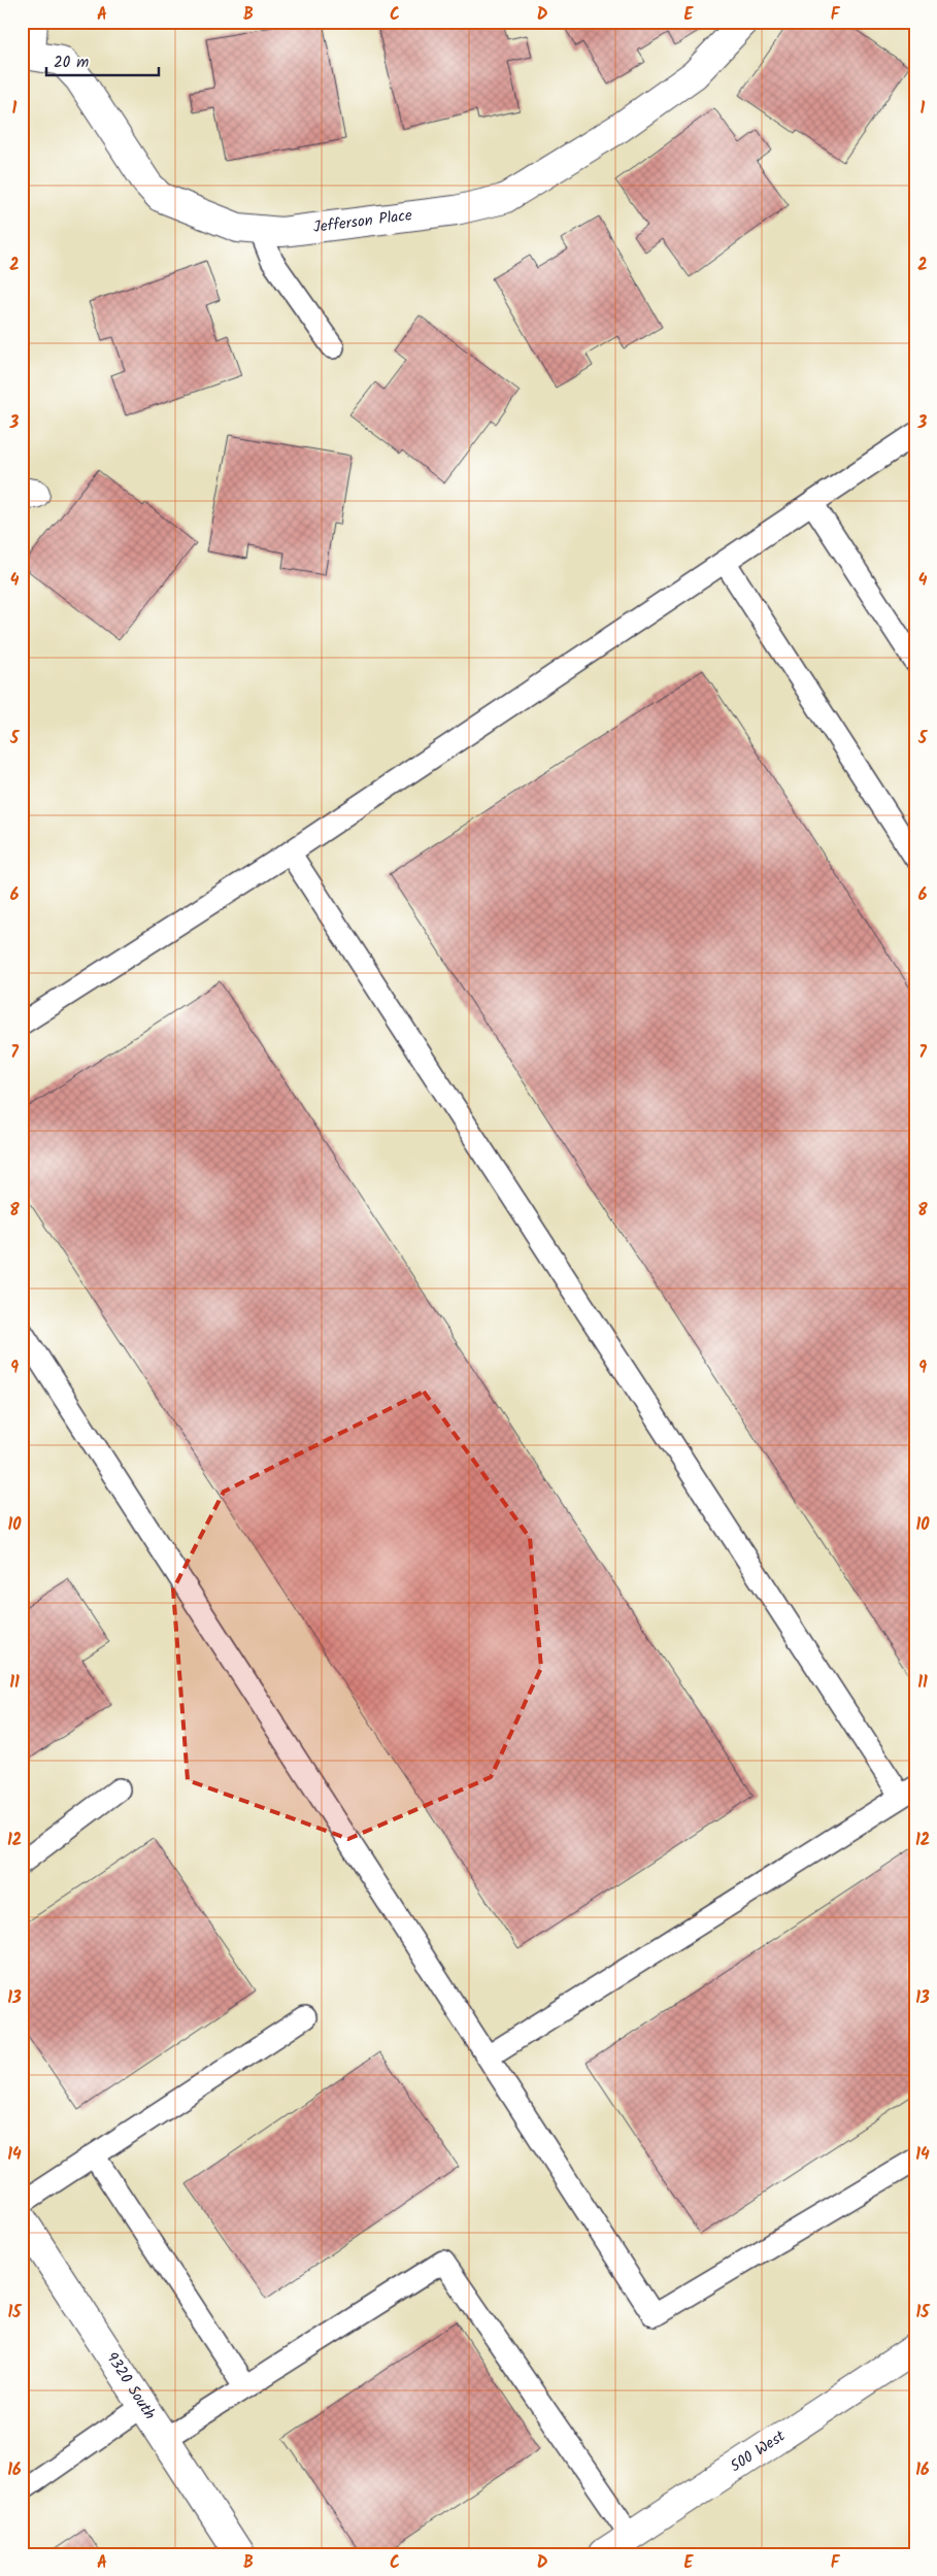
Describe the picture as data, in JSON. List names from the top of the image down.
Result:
{
  "streets": {
    "street": ["Jefferson Place", "9320 South", "500 West"]
  },
  "scale_bar": "20 m",
  "grid": {
    "columns": [
      "A",
      "B",
      "C",
      "D",
      "E",
      "F"
    ],
    "rows": [
      "1",
      "2",
      "3",
      "4",
      "5",
      "6",
      "7",
      "8",
      "9",
      "10",
      "11",
      "12",
      "13",
      "14",
      "15",
      "16"
    ]
  }
}
